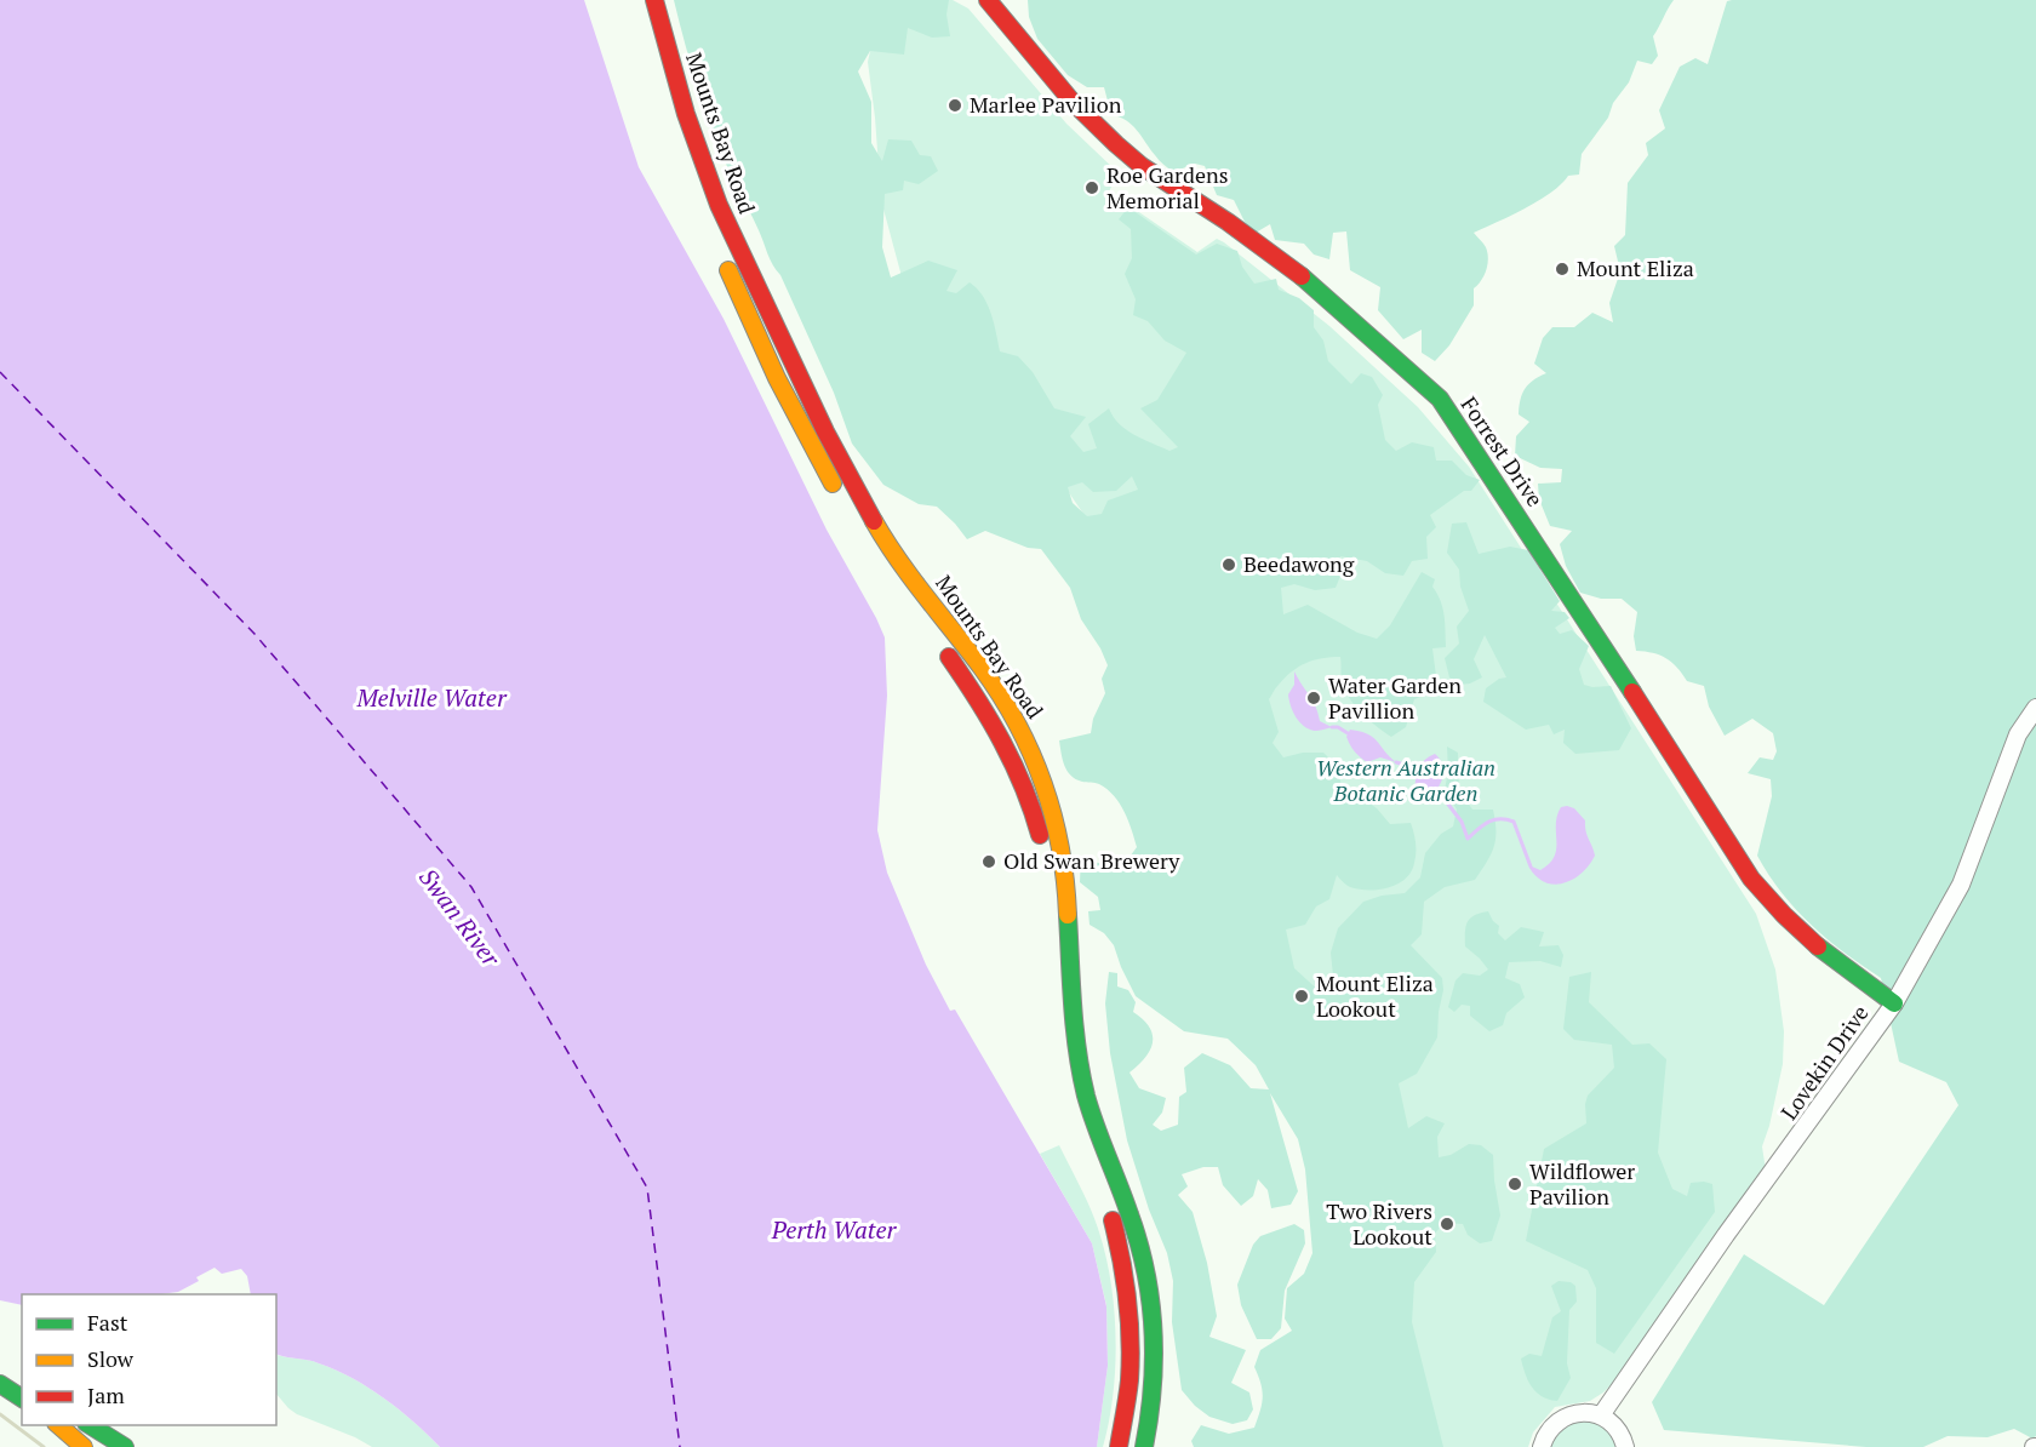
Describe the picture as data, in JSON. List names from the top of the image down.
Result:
{
  "streets": {
    "main road": ["Mounts Bay Road", "Forrest Drive"],
    "street": ["Lovekin Drive"]
  },
  "crossings": [
    ["Forrest Drive", "Lovekin Drive"]
  ],
  "water": ["Melville Water", "Swan River", "Perth Water"],
  "parks": ["Western Australian Botanic Garden"],
  "places": [
    "Marlee Pavilion",
    "Roe Gardens Memorial",
    "Mount Eliza",
    "Beedawong",
    "Water Garden Pavillion",
    "Old Swan Brewery",
    "Mount Eliza Lookout",
    "Wildflower Pavilion",
    "Two Rivers Lookout"
  ],
  "legend": ["Fast", "Slow", "Jam"]
}
